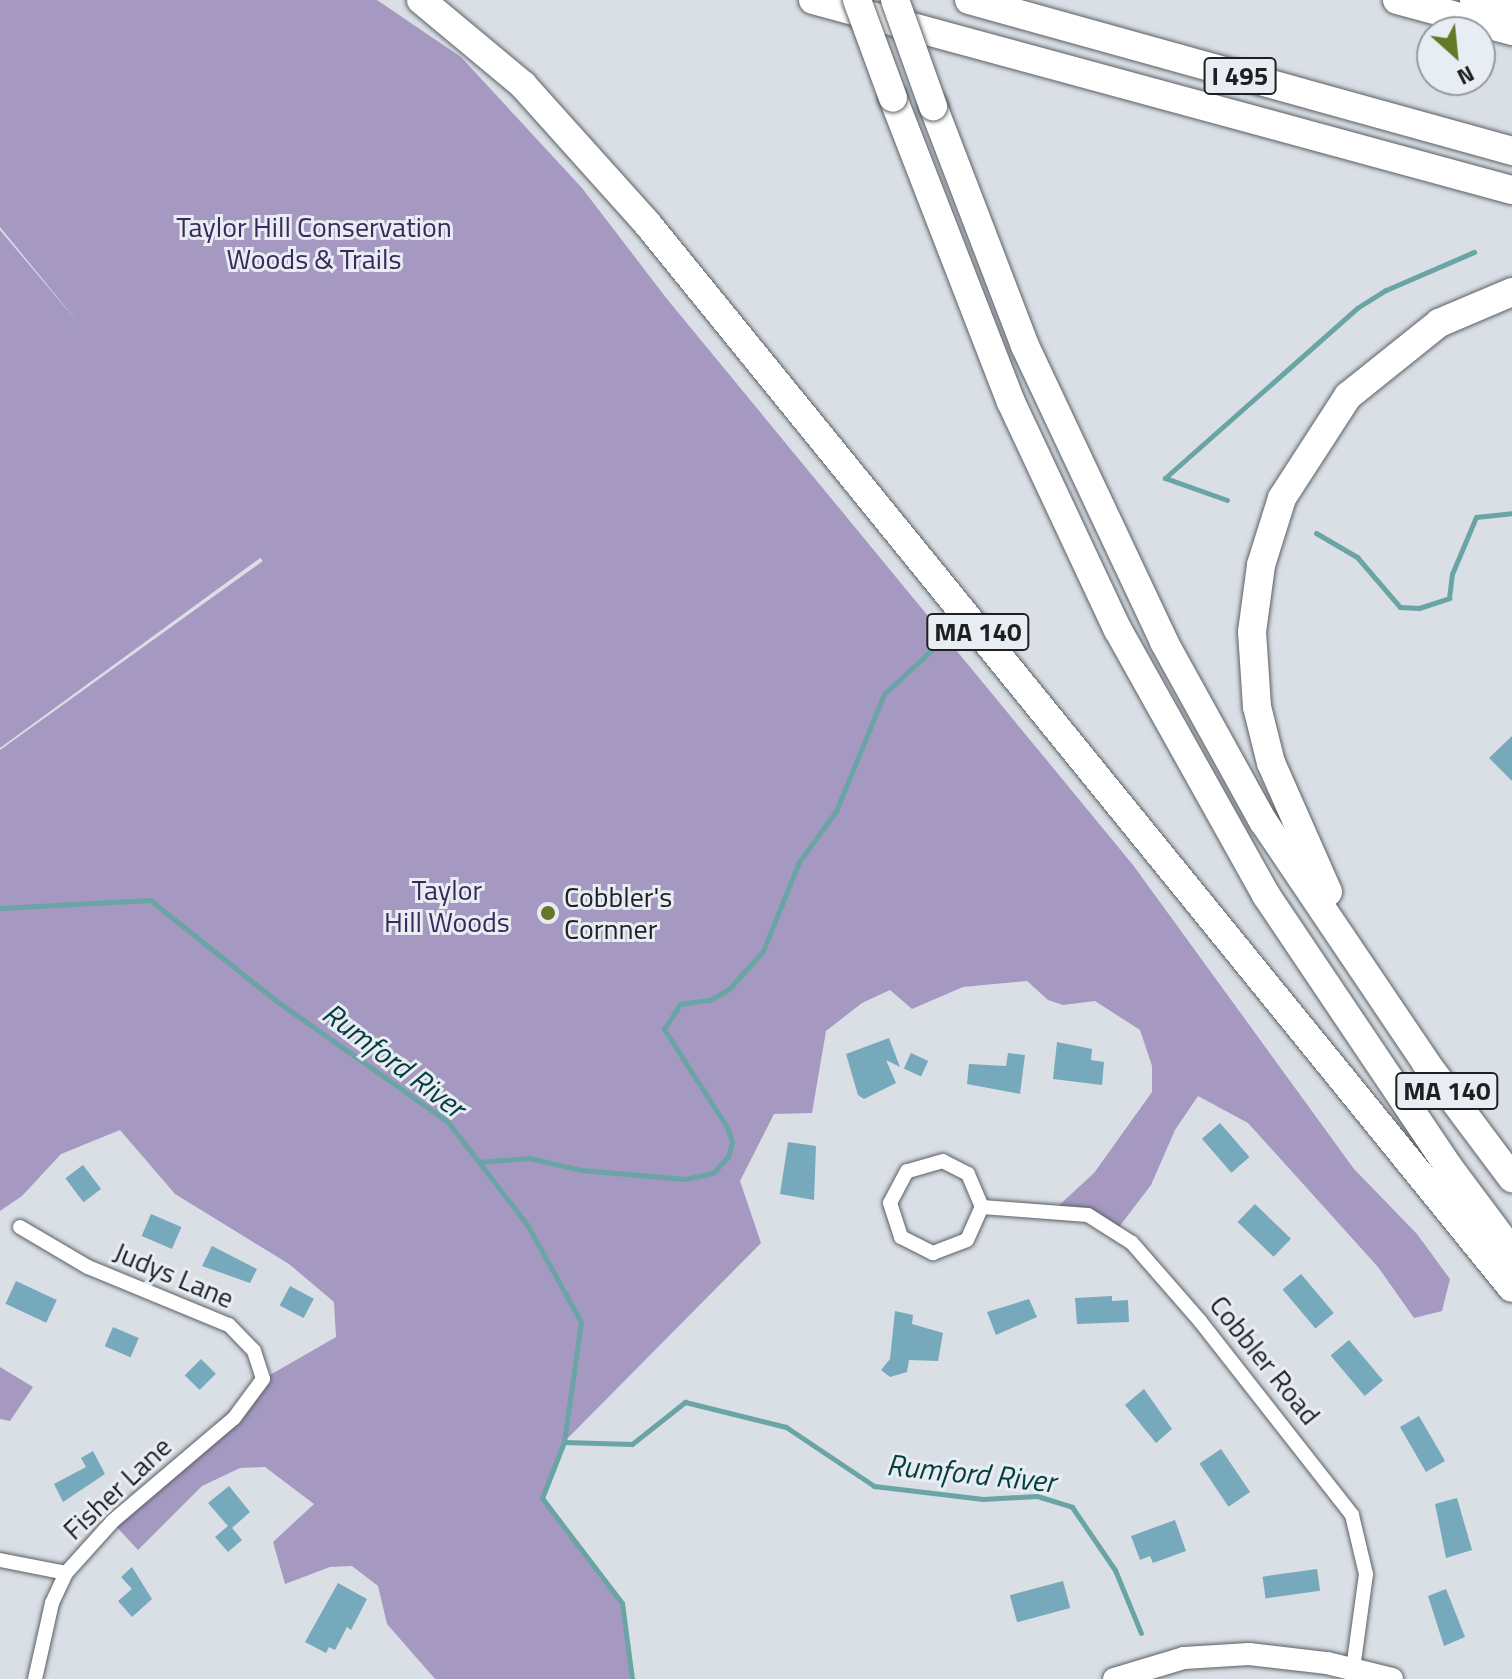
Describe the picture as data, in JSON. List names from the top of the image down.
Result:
{
  "streets": {
    "highway": ["I 495", "MA 140"],
    "street": ["Judys Lane", "Cobbler Road", "Fisher Lane"]
  },
  "crossings": [
    ["Judys Lane", "Fisher Lane"]
  ],
  "water": ["Rumford River"],
  "parks": ["Taylor Hill Conservation Woods & Trails", "Taylor Hill Woods"],
  "places": ["Cobbler's Cornner"],
  "north": "bottom right"
}
